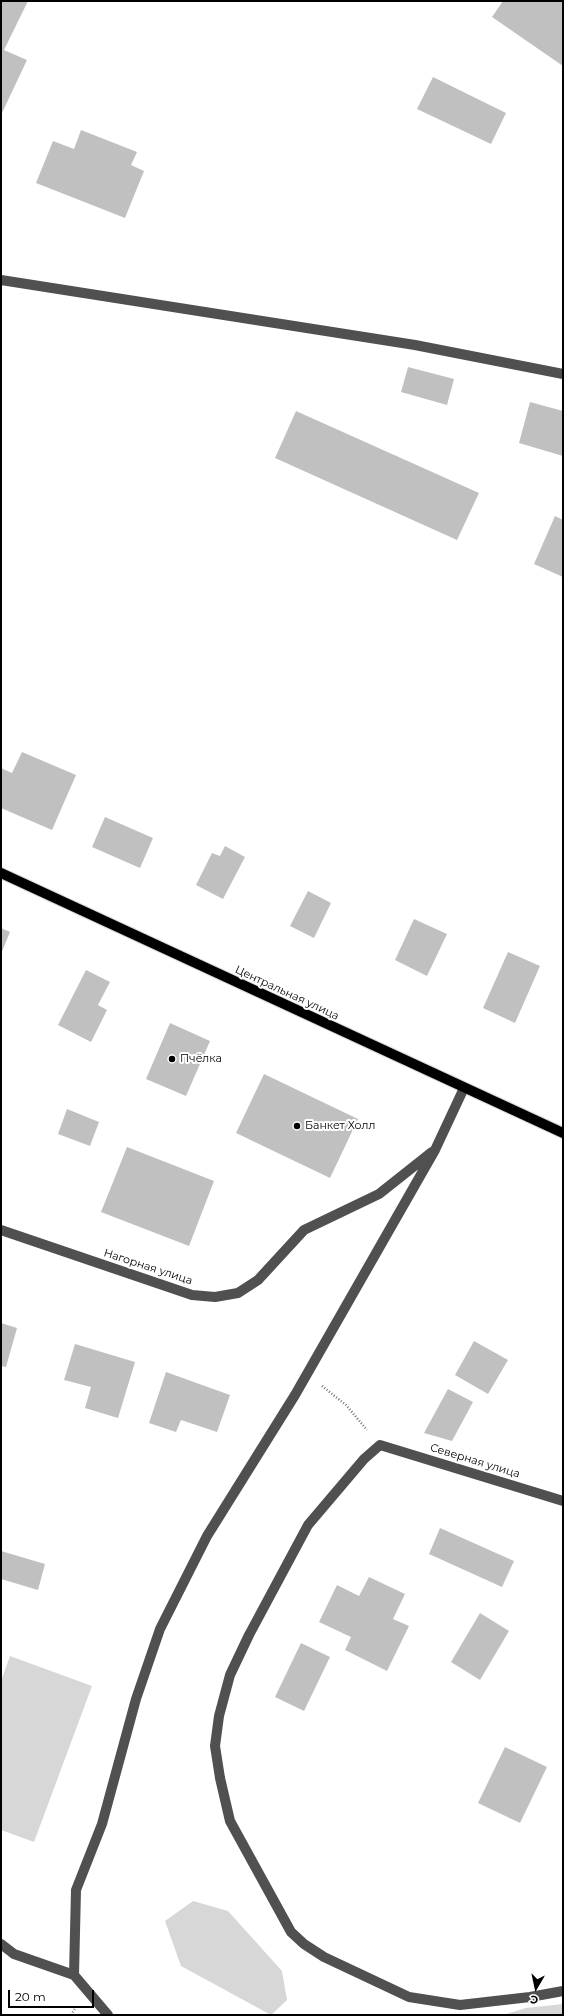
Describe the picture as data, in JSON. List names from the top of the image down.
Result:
{
  "streets": {
    "main road": ["Центральная улица"],
    "street": ["Нагорная улица", "Северная улица"]
  },
  "places": ["Пчёлка", "Банкет Холл"],
  "scale_bar": "20 m",
  "north": "bottom"
}
